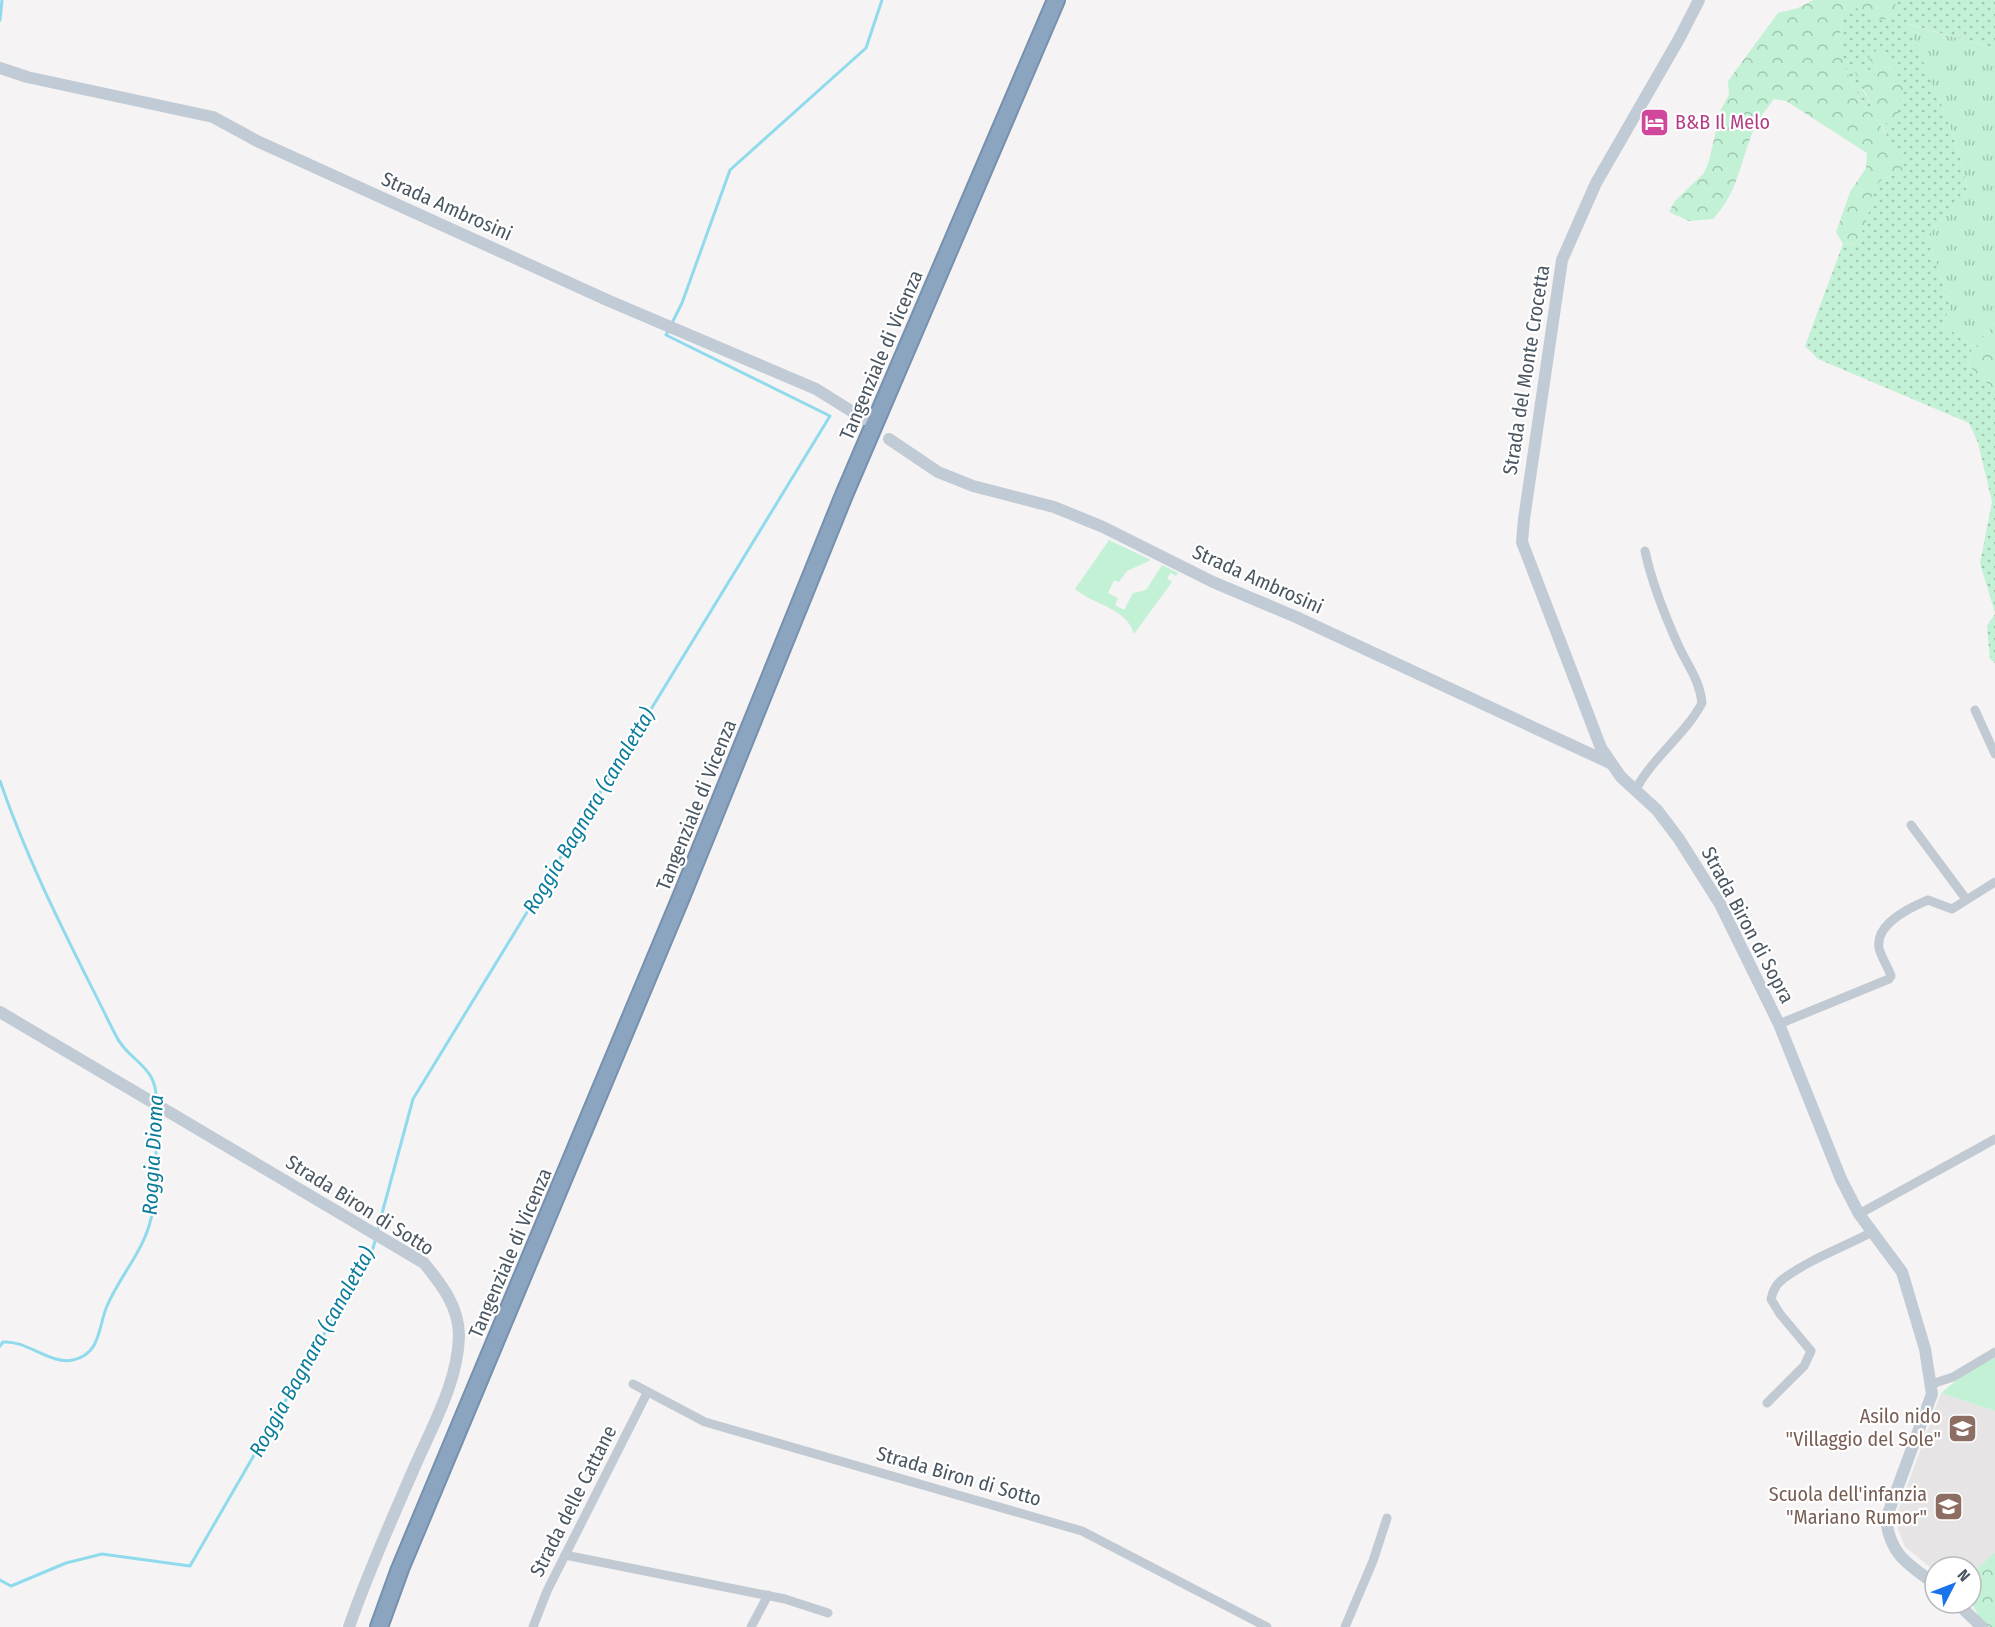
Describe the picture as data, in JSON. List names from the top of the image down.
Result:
{
  "streets": {
    "highway": ["Tangenziale di Vicenza"],
    "street": [
      "Strada Ambrosini",
      "Strada del Monte Crocetta",
      "Strada Biron di Sopra",
      "Strada Biron di Sotto",
      "Strada delle Cattane"
    ]
  },
  "crossings": [
    ["Strada Ambrosini", "Strada del Monte Crocetta"],
    ["Strada Ambrosini", "Strada Biron di Sopra"],
    ["Strada del Monte Crocetta", "Strada Biron di Sopra"],
    ["Strada Biron di Sotto", "Strada delle Cattane"]
  ],
  "water": ["Roggia Bagnara (canaletta)", "Roggia Dioma"],
  "places": {
    "hotel": ["B&B Il Melo"],
    "school or university": ["Asilo nido \"Villaggio del Sole\"", "Scuola dell'infanzia \"Mariano Rumor\""]
  },
  "north": "top right"
}
